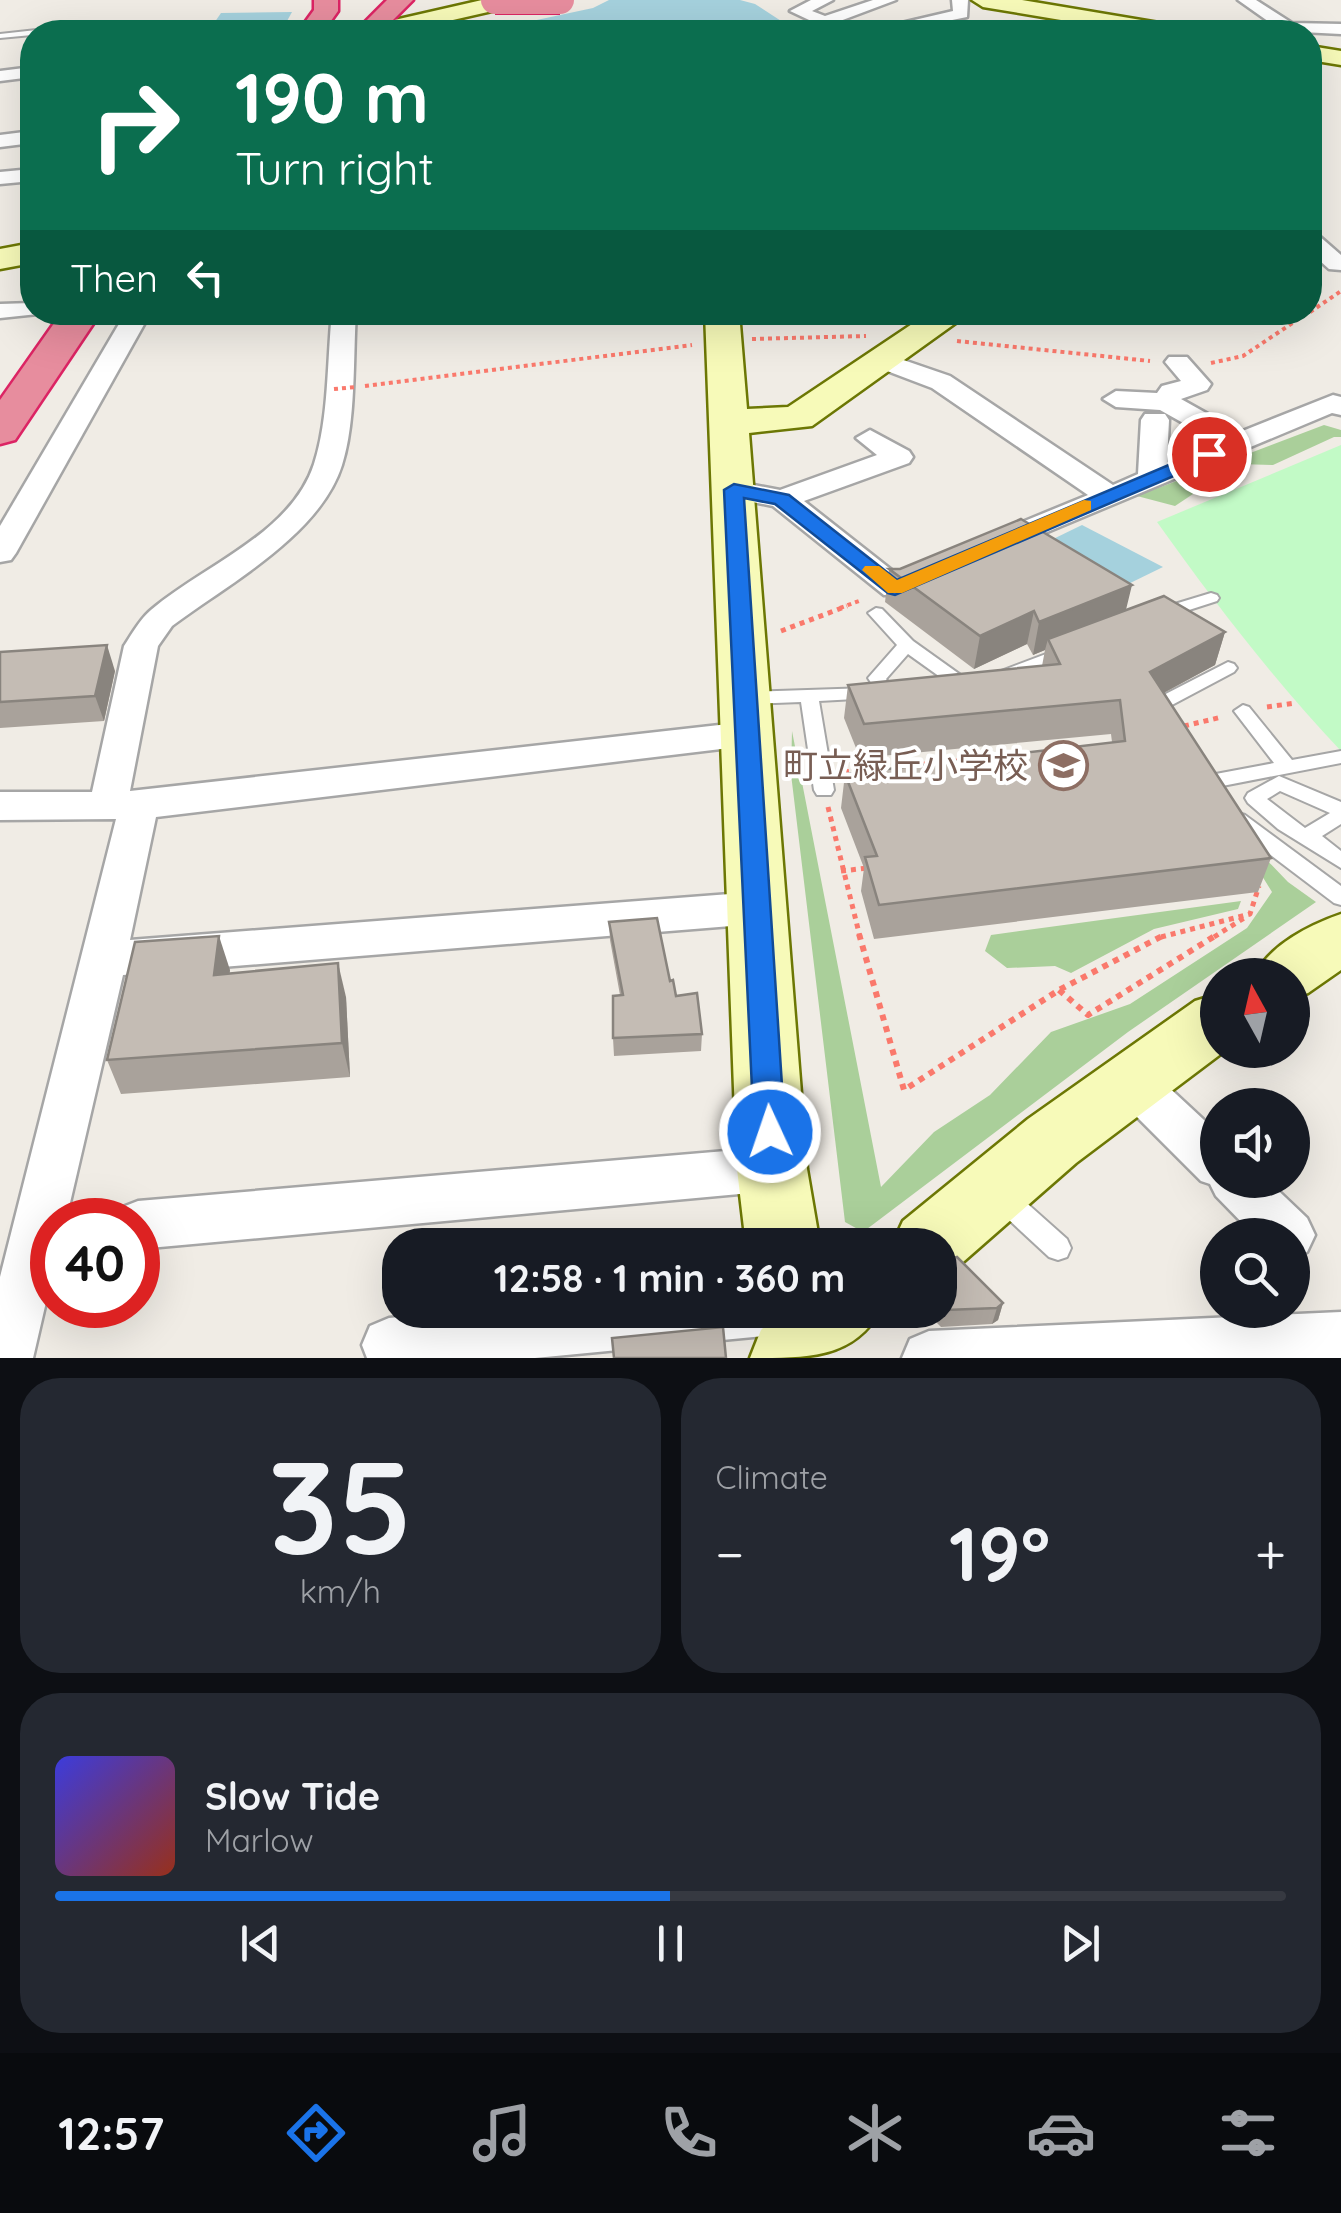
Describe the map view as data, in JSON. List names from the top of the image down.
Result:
{
  "places": {
    "school or university": ["町立緑丘小学校"]
  },
  "north": "top",
  "page": {
    "turn": ["190 m", "Turn right"],
    "then": "Then",
    "limit": "40",
    "trip": "12:58 · 1 min · 360 m",
    "tile": [
      ["35", "km/h"],
      "Climate"
    ],
    "heat": ["−", "19°", "+"],
    "song": ["Slow Tide", "Marlow"],
    "tabs": "12:57"
  }
}
